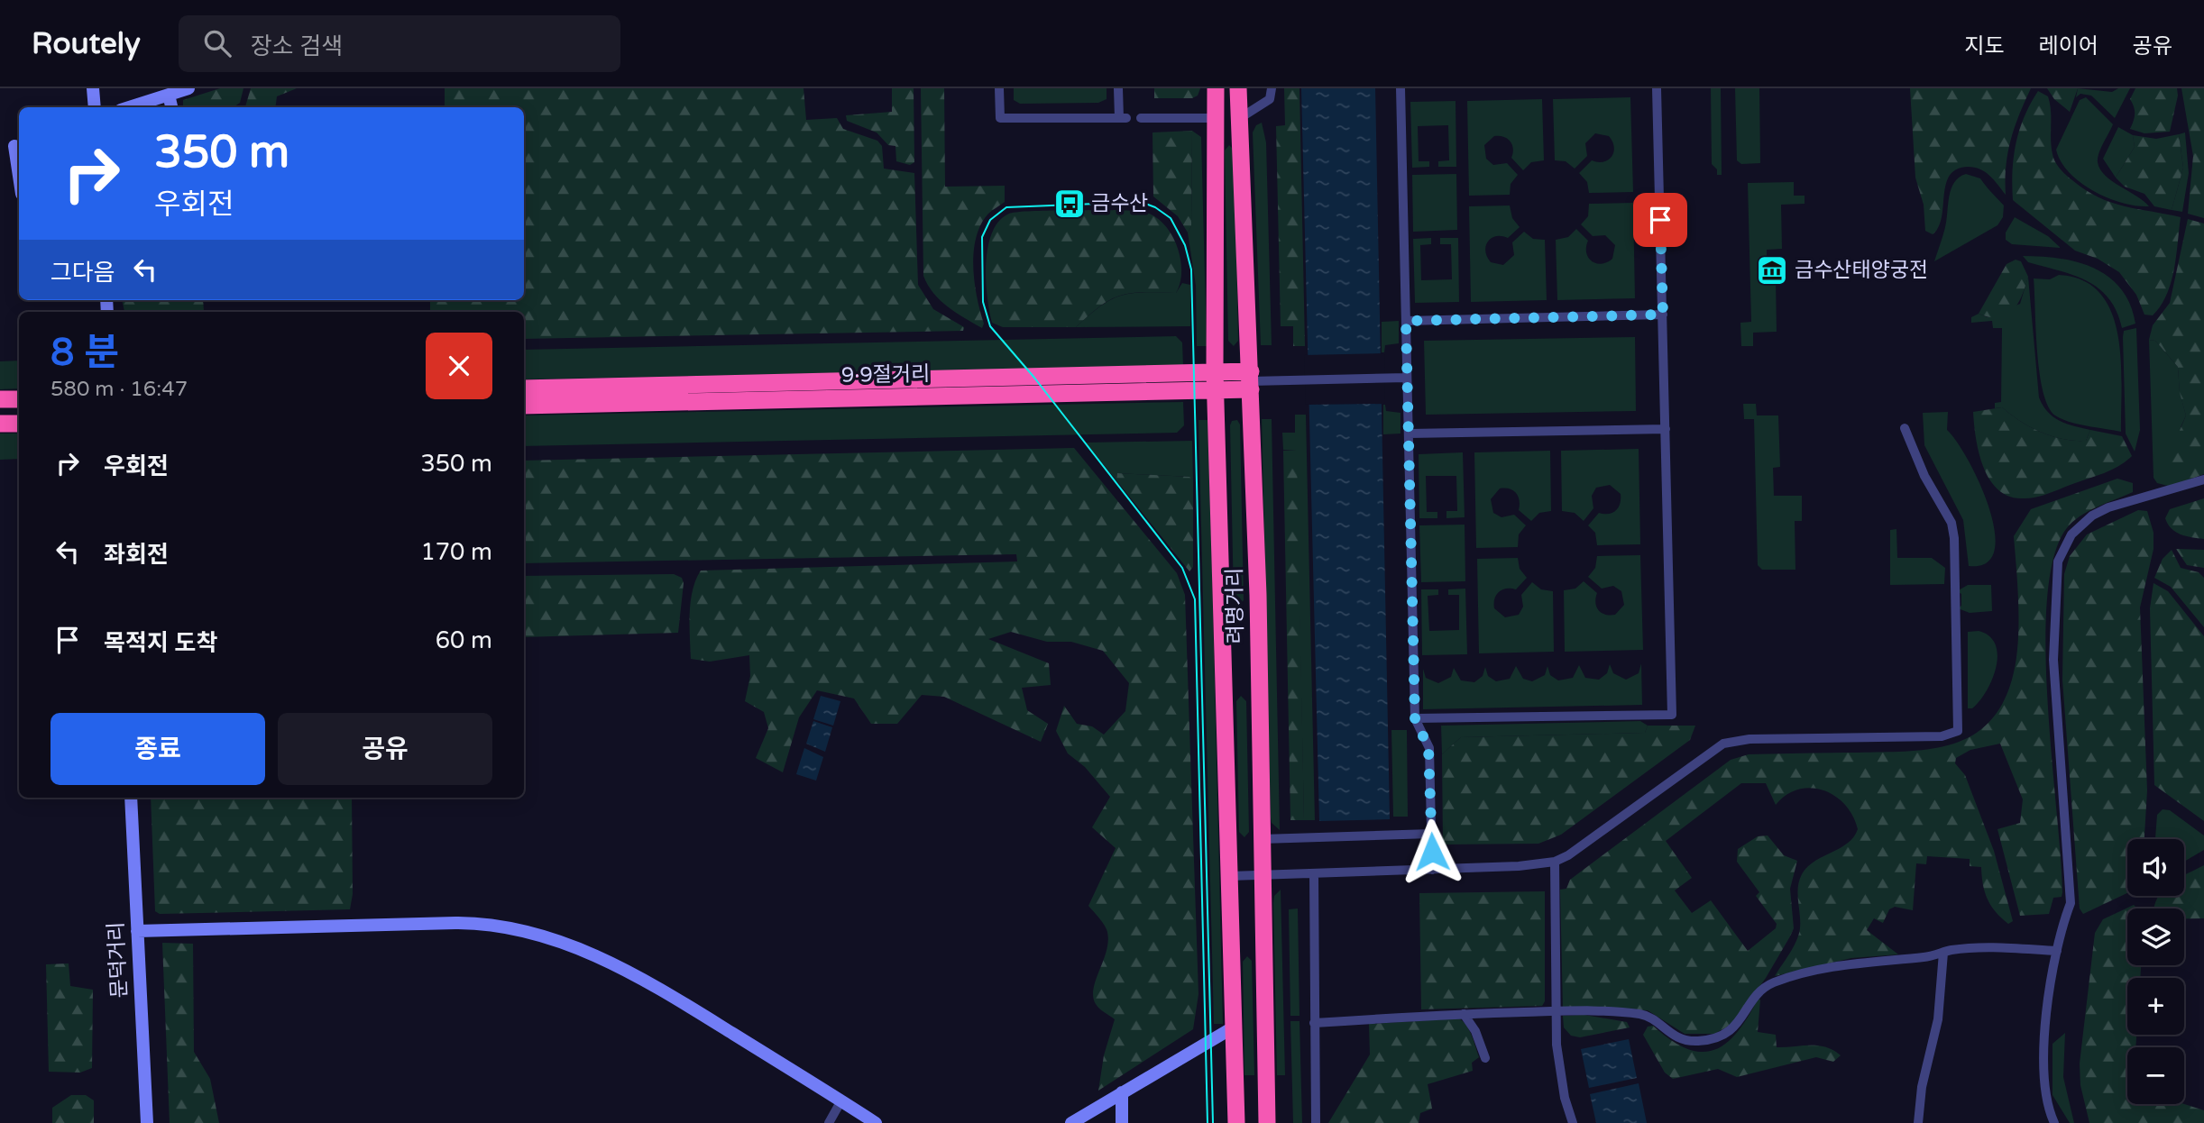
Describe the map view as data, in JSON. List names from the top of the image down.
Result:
{
  "streets": {
    "highway": ["9·9절거리", "려명거리"],
    "street": ["문덕거리"]
  },
  "crossings": [
    ["9·9절거리", "려명거리"]
  ],
  "places": {
    "bus stop": ["금수산"],
    "museum": ["금수산태양궁전"]
  },
  "page": {
    "header": "Routely",
    "search": "장소 검색",
    "nav": ["지도", "레이어", "공유"],
    "turn": ["350 m", "우회전"],
    "then": "그다음",
    "heading": ["8 분", "580 m · 16:47"],
    "list": [
      {
        "name": "우회전",
        "value": "350 m"
      },
      {
        "name": "좌회전",
        "value": "170 m"
      },
      {
        "name": "목적지 도착",
        "value": "60 m"
      }
    ],
    "buttons": ["종료", "공유"],
    "map_buttons": ["+", "−"]
  }
}
